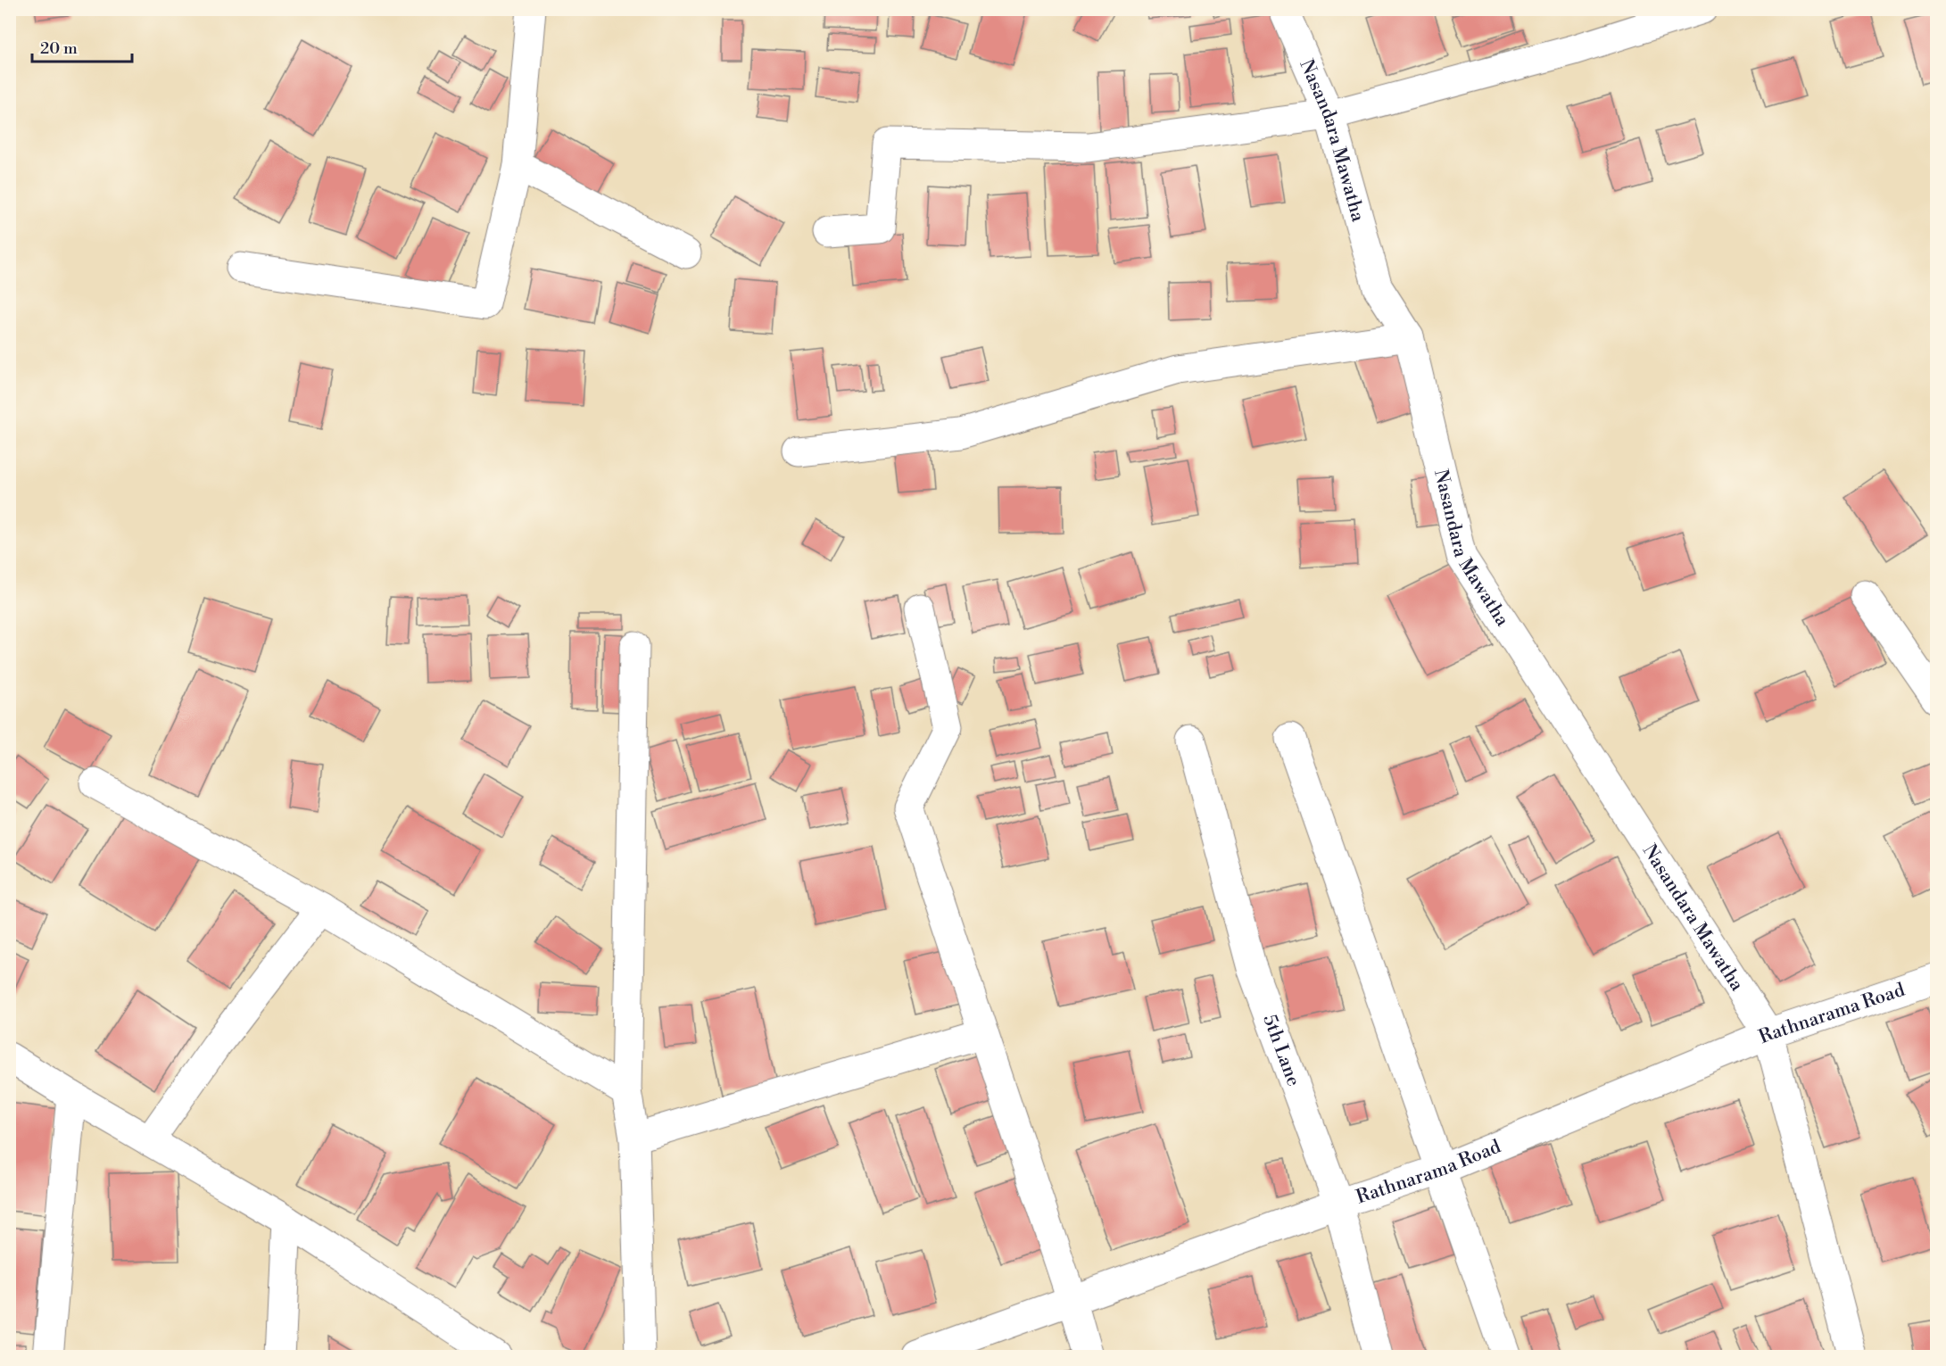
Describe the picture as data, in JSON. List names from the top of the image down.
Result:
{
  "streets": {
    "street": ["Nasandara Mawatha", "Rathnarama Road", "5th Lane"]
  },
  "crossings": [
    ["Nasandara Mawatha", "Rathnarama Road"],
    ["Rathnarama Road", "5th Lane"]
  ],
  "scale_bar": "20 m"
}
